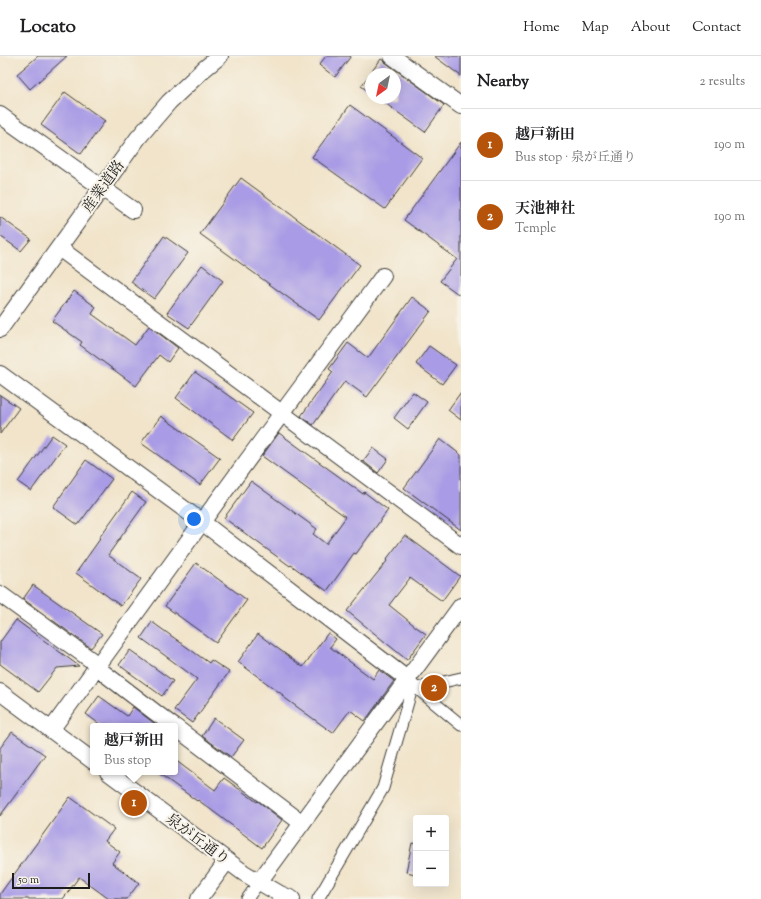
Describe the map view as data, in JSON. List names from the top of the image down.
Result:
{
  "streets": {
    "street": ["産業道路", "泉が丘通り"]
  },
  "scale_bar": "50 m",
  "north": "bottom left",
  "page": {
    "header": "Locato",
    "nav": [
      "Home",
      "Map",
      "About",
      "Contact"
    ],
    "heading": ["Nearby", "2 results"],
    "list": [
      {
        "mark": "1",
        "name": "越戸新田",
        "note": "Bus stop · 泉が丘通り",
        "value": "190 m"
      },
      {
        "mark": "2",
        "name": "天池神社",
        "note": "Temple",
        "value": "190 m"
      }
    ],
    "pins": ["2", "1"],
    "popup": ["越戸新田", "Bus stop"],
    "map_buttons": ["+", "−"],
    "scale": "50 m"
  }
}
